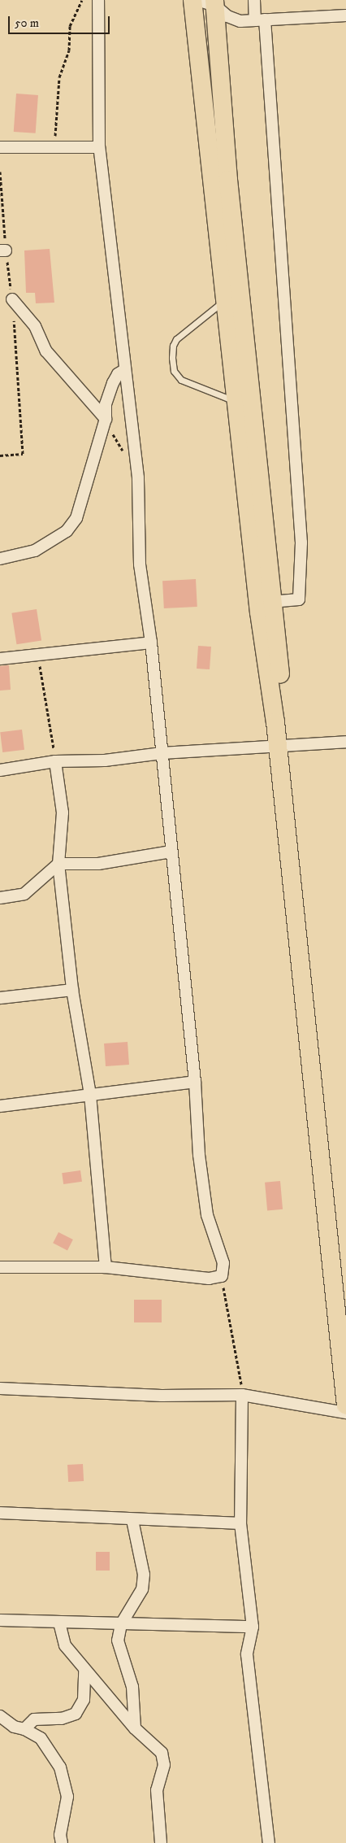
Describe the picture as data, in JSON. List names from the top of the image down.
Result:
{
  "scale_bar": "50 m"
}
